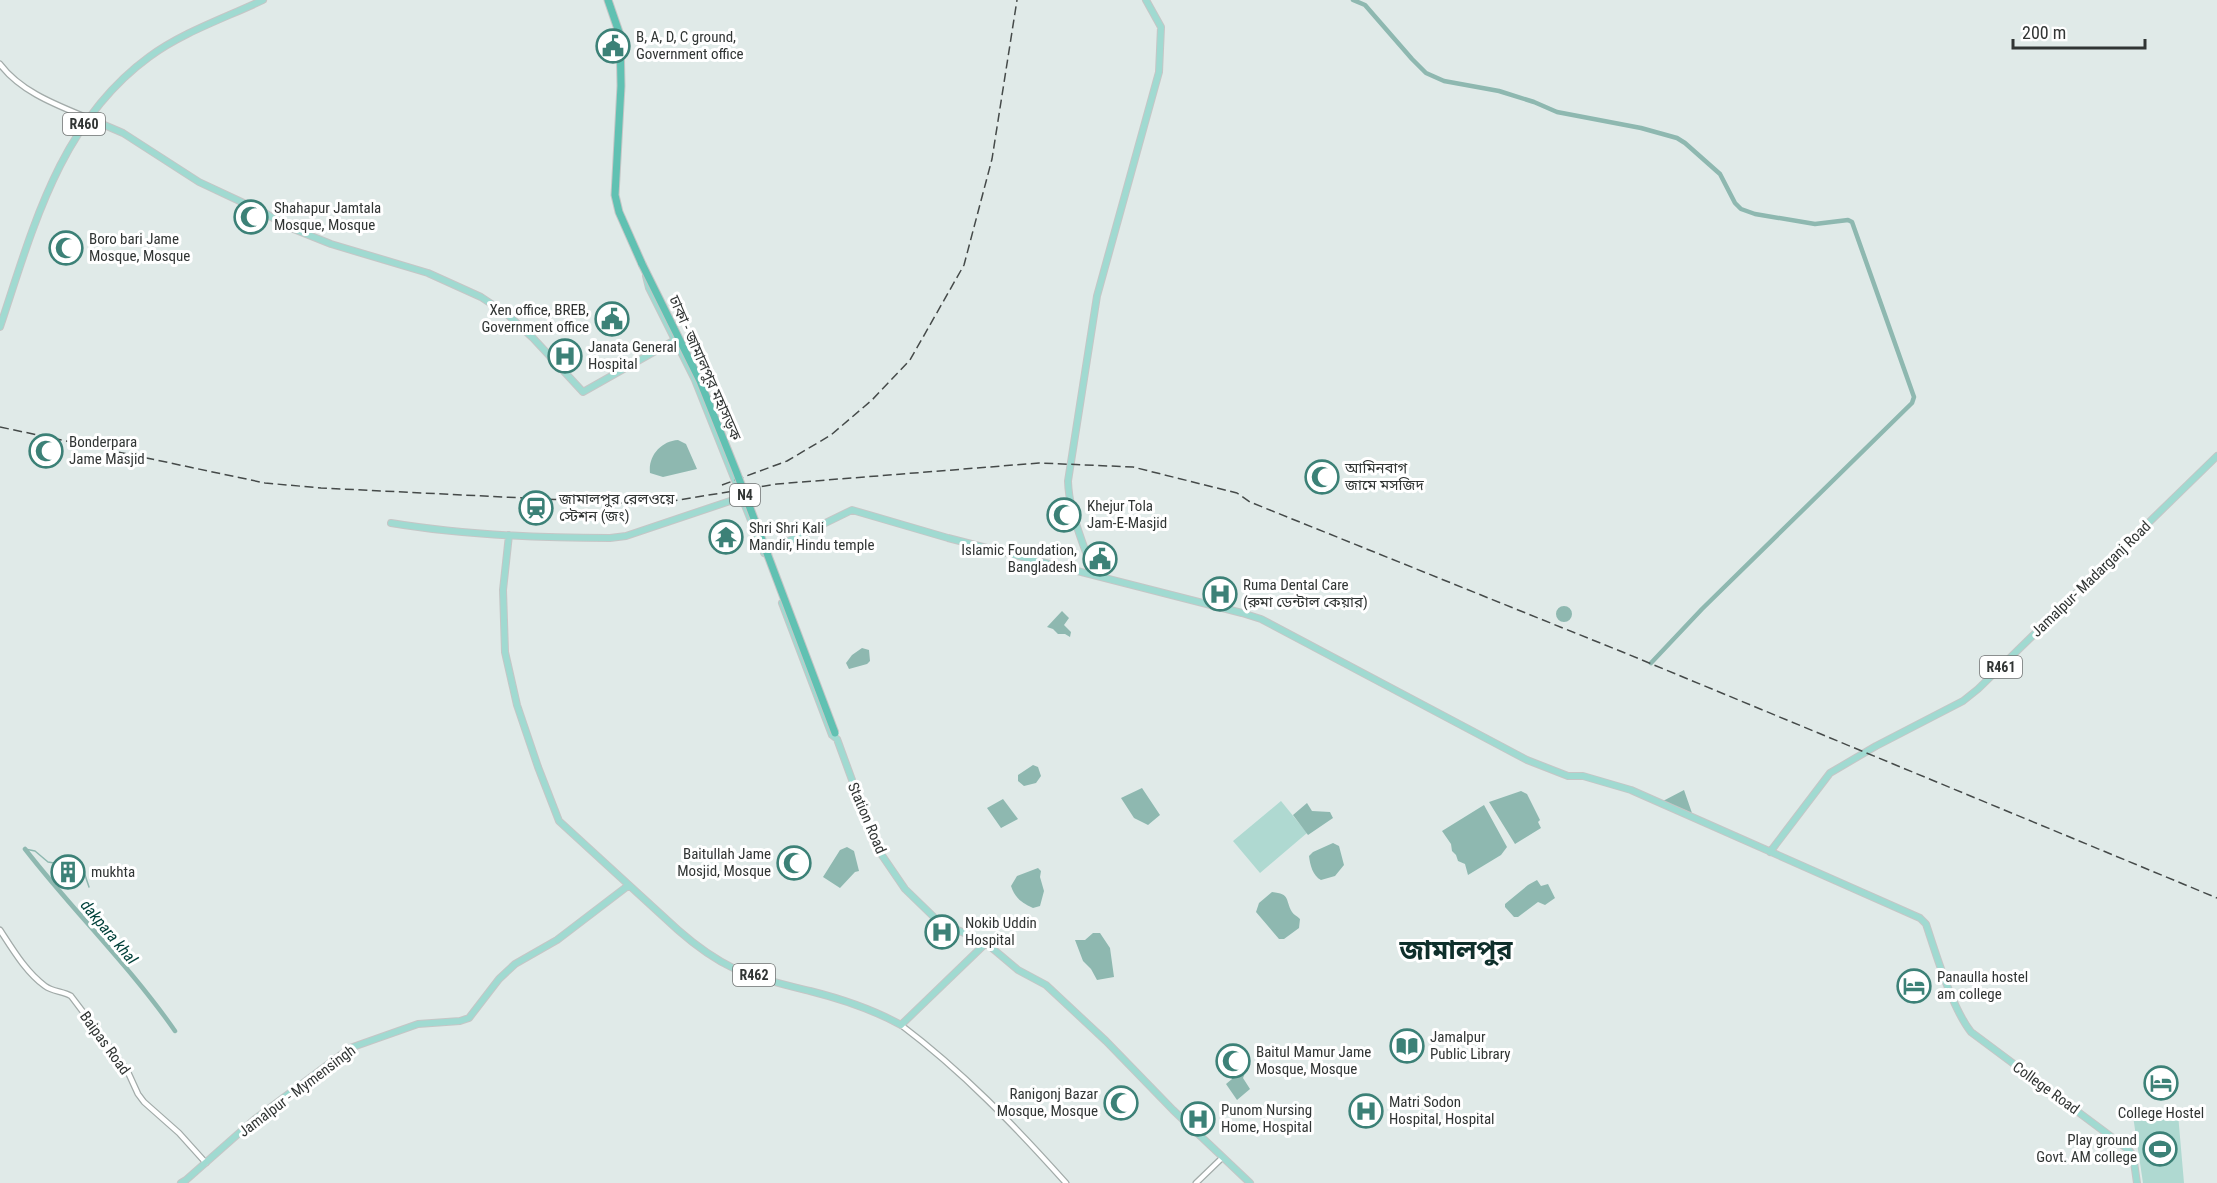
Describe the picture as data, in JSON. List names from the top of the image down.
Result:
{
  "streets": {
    "highway": ["ঢাকা - জামালপুর মহাসড়ক", "N4"],
    "main road": [
      "R460",
      "Jamalpur- Madarganj Road",
      "R461",
      "Station Road",
      "R462",
      "College Road",
      "Jamalpur - Mymensingh"
    ],
    "street": ["Baipas Road"]
  },
  "crossings": [
    ["ঢাকা - জামালপুর মহাসড়ক", "Station Road"],
    ["Jamalpur- Madarganj Road", "College Road"],
    ["R462", "Jamalpur - Mymensingh"],
    ["Baipas Road", "Jamalpur - Mymensingh"]
  ],
  "districts": ["জামালপুর"],
  "water": ["dakpara khal"],
  "places": {
    "public building": ["B, A, D, C ground, Government office", "Xen office, BREB, Government office", "Islamic Foundation, Bangladesh"],
    "mosque": [
      "Shahapur Jamtala Mosque, Mosque",
      "Boro bari Jame Mosque, Mosque",
      "Bonderpara Jame Masjid",
      "আমিনবাগ জামে মসজিদ",
      "Khejur Tola Jam-E-Masjid",
      "Baitullah Jame Mosjid, Mosque",
      "Baitul Mamur Jame Mosque, Mosque",
      "Ranigonj Bazar Mosque, Mosque"
    ],
    "hospital": [
      "Janata General Hospital",
      "Ruma Dental Care (রুমা ডেন্টাল কেয়ার)",
      "Nokib Uddin Hospital",
      "Matri Sodon Hospital, Hospital",
      "Punom Nursing Home, Hospital"
    ],
    "station": ["জামালপুর রেলওয়ে স্টেশন (জং)"],
    "temple": ["Shri Shri Kali Mandir, Hindu temple"],
    "building": ["mukhta"],
    "hotel": ["Panaulla hostel am college", "College Hostel"],
    "library": ["Jamalpur Public Library"],
    "sports": ["Play ground Govt. AM college"]
  },
  "scale_bar": "200 m"
}
